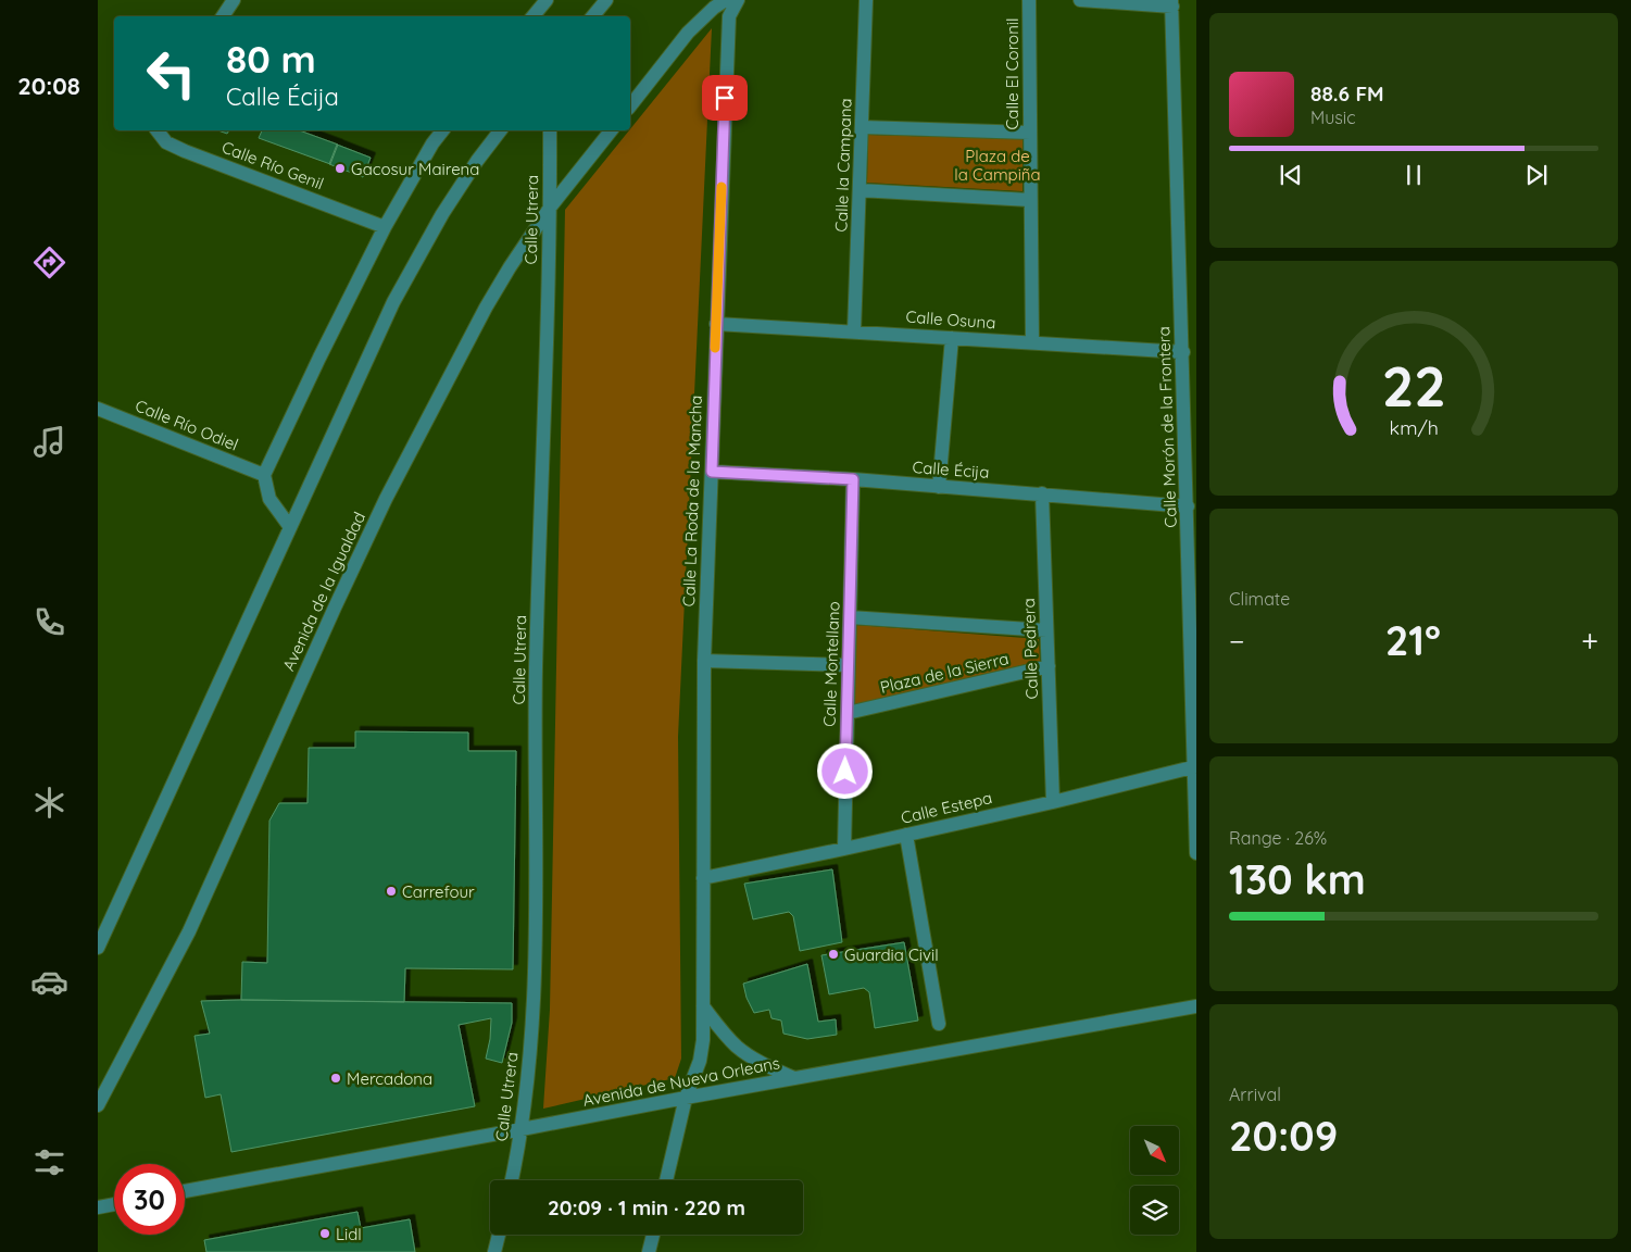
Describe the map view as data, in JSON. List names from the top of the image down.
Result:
{
  "streets": {
    "street": [
      "Calle El Coronil",
      "Calle Río Genil",
      "Calle la Campana",
      "Calle Utrera",
      "Calle Osuna",
      "Calle Río Odiel",
      "Calle Morón de la Frontera",
      "Calle Écija",
      "Calle La Roda de la Mancha",
      "Avenida de la Igualdad",
      "Calle Pedrera",
      "Calle Montellano",
      "Plaza de la Sierra",
      "Calle Estepa",
      "Avenida de Nueva Orleans"
    ]
  },
  "crossings": [
    ["Calle El Coronil", "Calle Osuna"],
    ["Calle la Campana", "Calle Osuna"],
    ["Calle Utrera", "Avenida de la Igualdad"],
    ["Calle Utrera", "Avenida de Nueva Orleans"],
    ["Calle Osuna", "Calle Morón de la Frontera"],
    ["Calle Osuna", "Calle La Roda de la Mancha"],
    ["Calle Morón de la Frontera", "Calle Écija"],
    ["Calle Morón de la Frontera", "Calle Estepa"],
    ["Calle Écija", "Calle La Roda de la Mancha"],
    ["Calle Écija", "Calle Pedrera"],
    ["Calle Écija", "Calle Montellano"],
    ["Calle La Roda de la Mancha", "Calle Estepa"],
    ["Calle La Roda de la Mancha", "Avenida de Nueva Orleans"],
    ["Calle Pedrera", "Plaza de la Sierra"],
    ["Calle Pedrera", "Calle Estepa"],
    ["Calle Montellano", "Plaza de la Sierra"],
    ["Calle Montellano", "Calle Estepa"]
  ],
  "parks": ["Plaza de la Campiña"],
  "places": [
    "Gacosur Mairena",
    "Carrefour",
    "Guardia Civil",
    "Mercadona",
    "Lidl"
  ],
  "north": "bottom right",
  "page": {
    "tabs": "20:08",
    "turn": ["80 m", "Calle Écija"],
    "song": ["88.6 FM", "Music"],
    "tile": [
      "Climate",
      ["Range · 26%", "130 km"],
      ["Arrival", "20:09"]
    ],
    "heat": ["−", "21°", "+"],
    "limit": "30",
    "trip": "20:09 · 1 min · 220 m",
    "gauge": ["22", "km/h"]
  }
}
